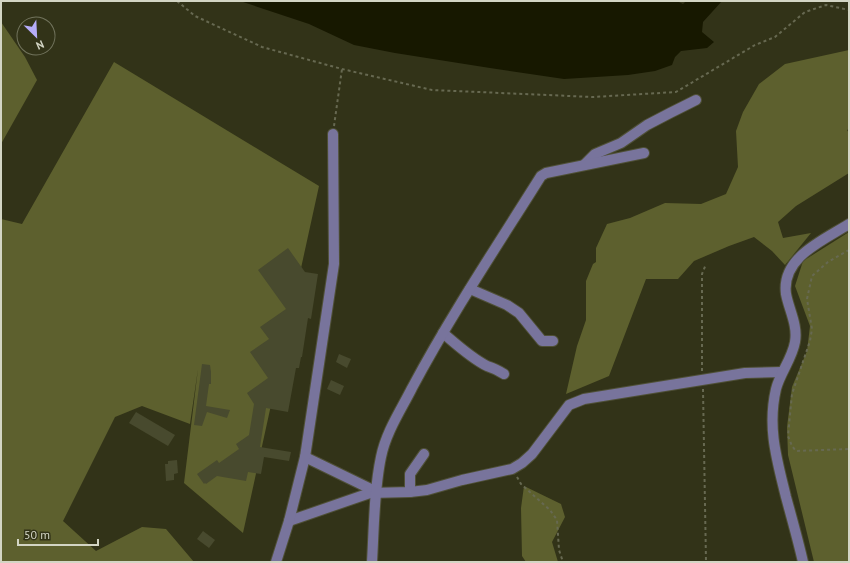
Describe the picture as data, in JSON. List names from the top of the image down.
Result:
{
  "scale_bar": "50 m",
  "north": "bottom right"
}
